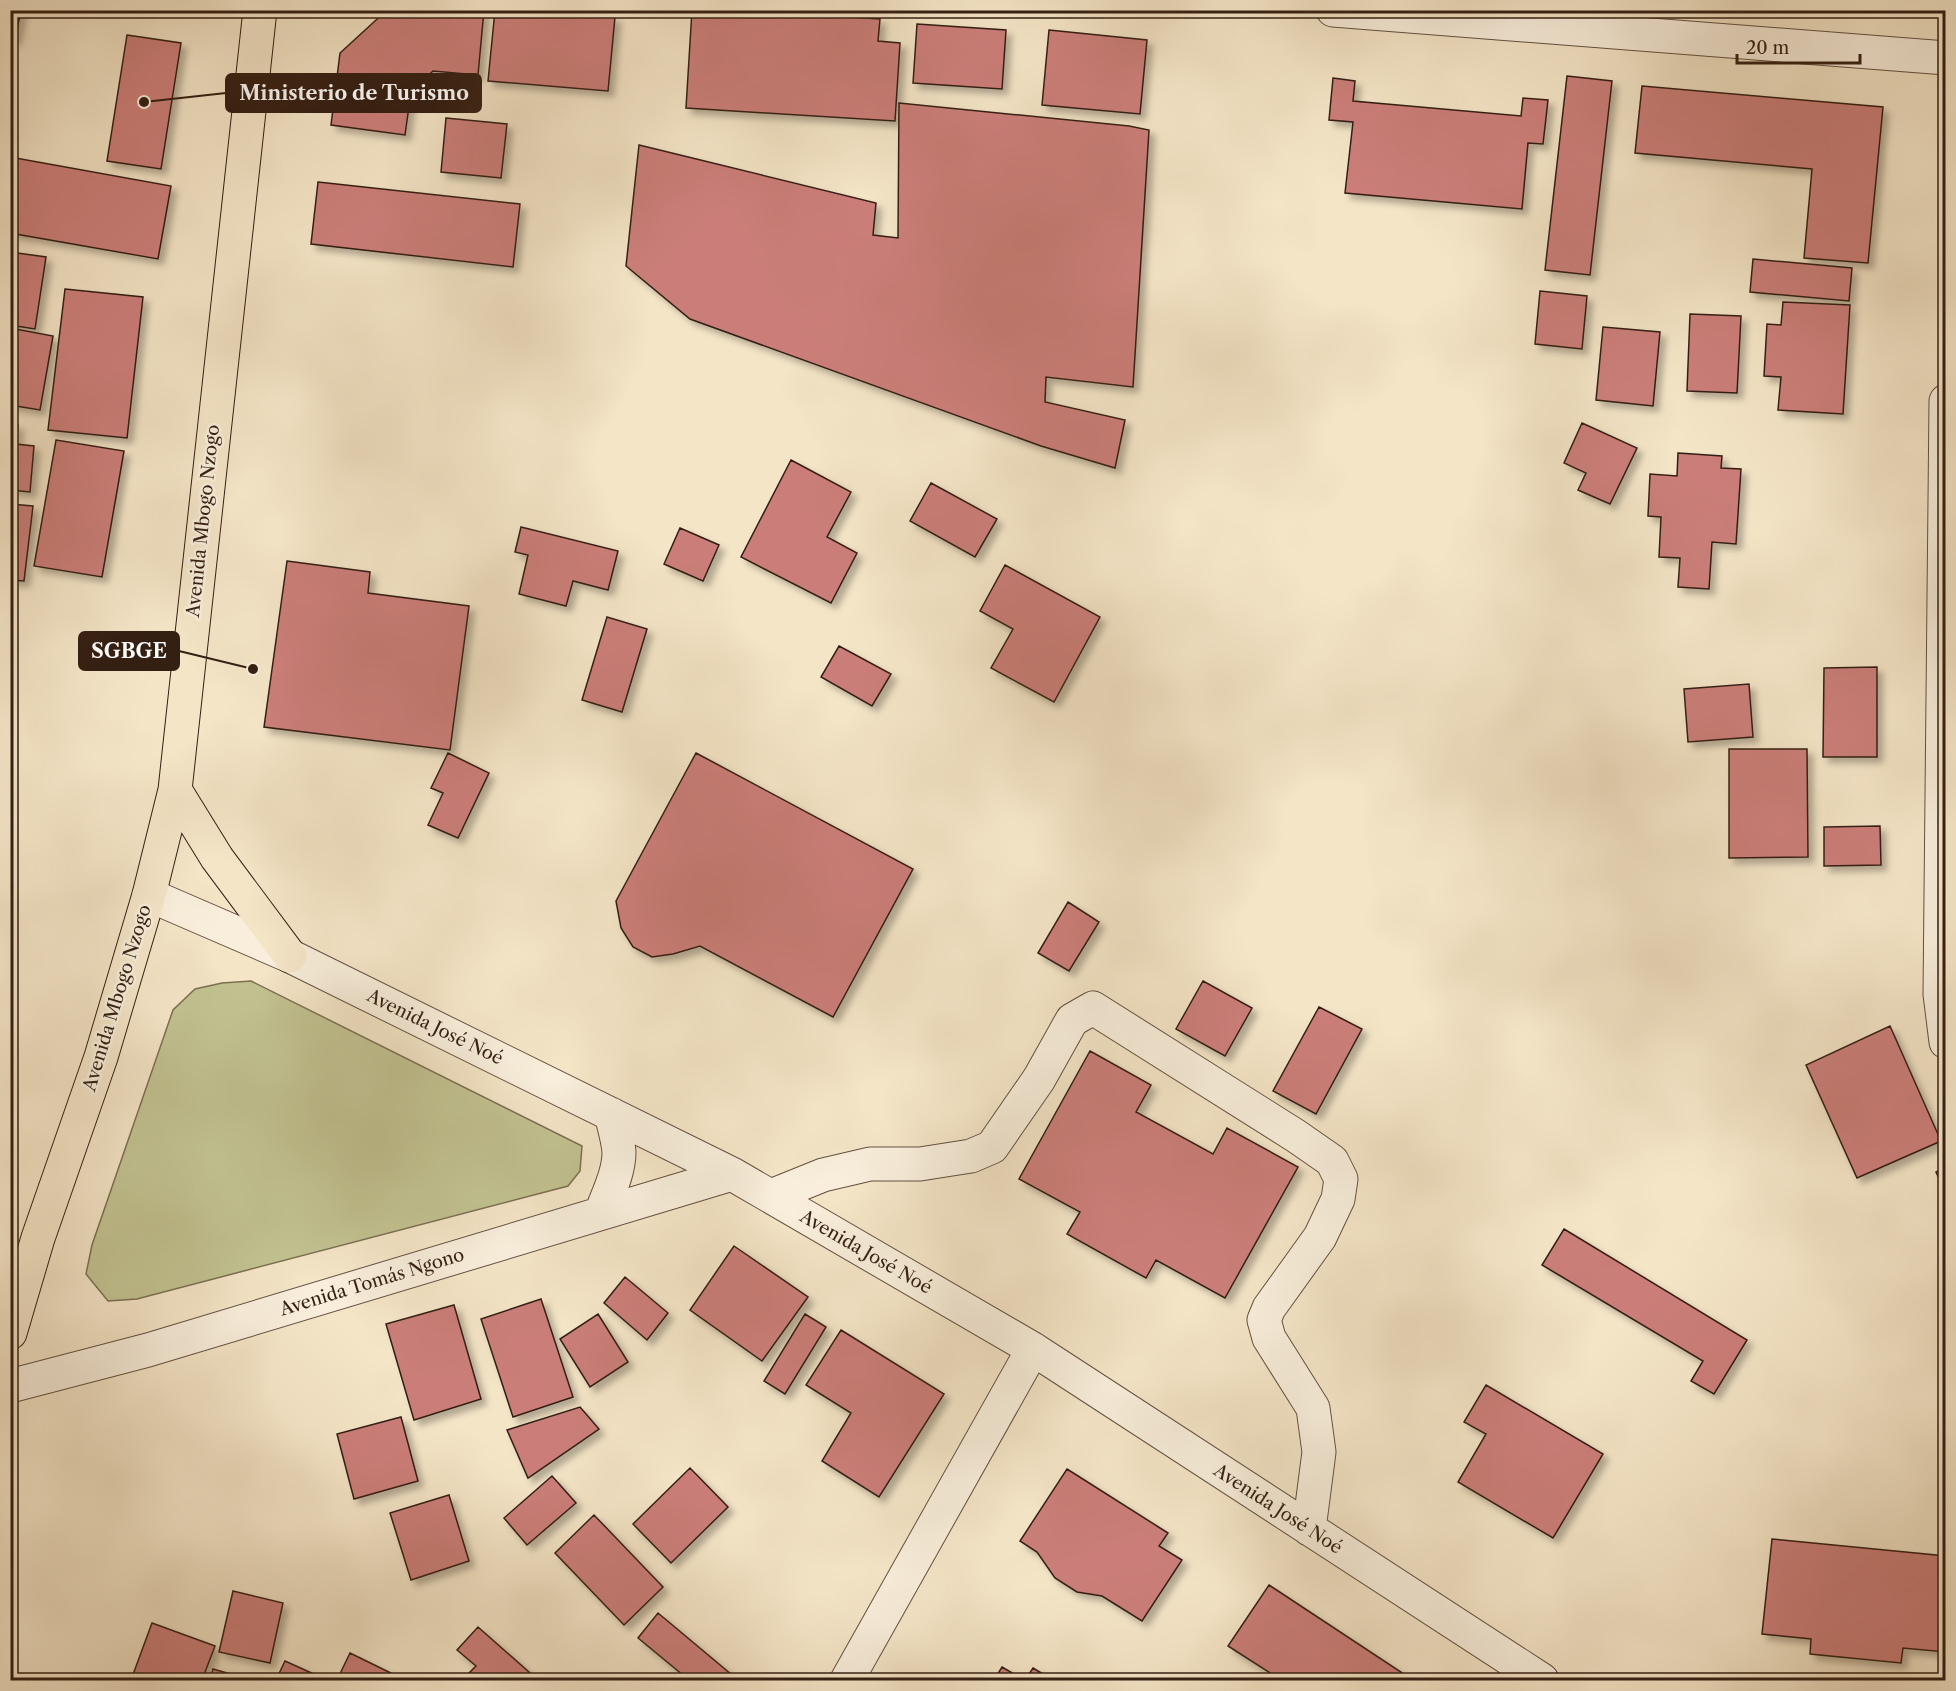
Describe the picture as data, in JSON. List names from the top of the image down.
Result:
{
  "streets": {
    "main road": ["Avenida Mbogo Nzogo"],
    "street": ["Avenida José Noé", "Avenida Tomás Ngono"]
  },
  "crossings": [
    ["Avenida Mbogo Nzogo", "Avenida José Noé"],
    ["Avenida José Noé", "Avenida Tomás Ngono"]
  ],
  "places": ["Ministerio de Turismo", "SGBGE"],
  "scale_bar": "20 m"
}
